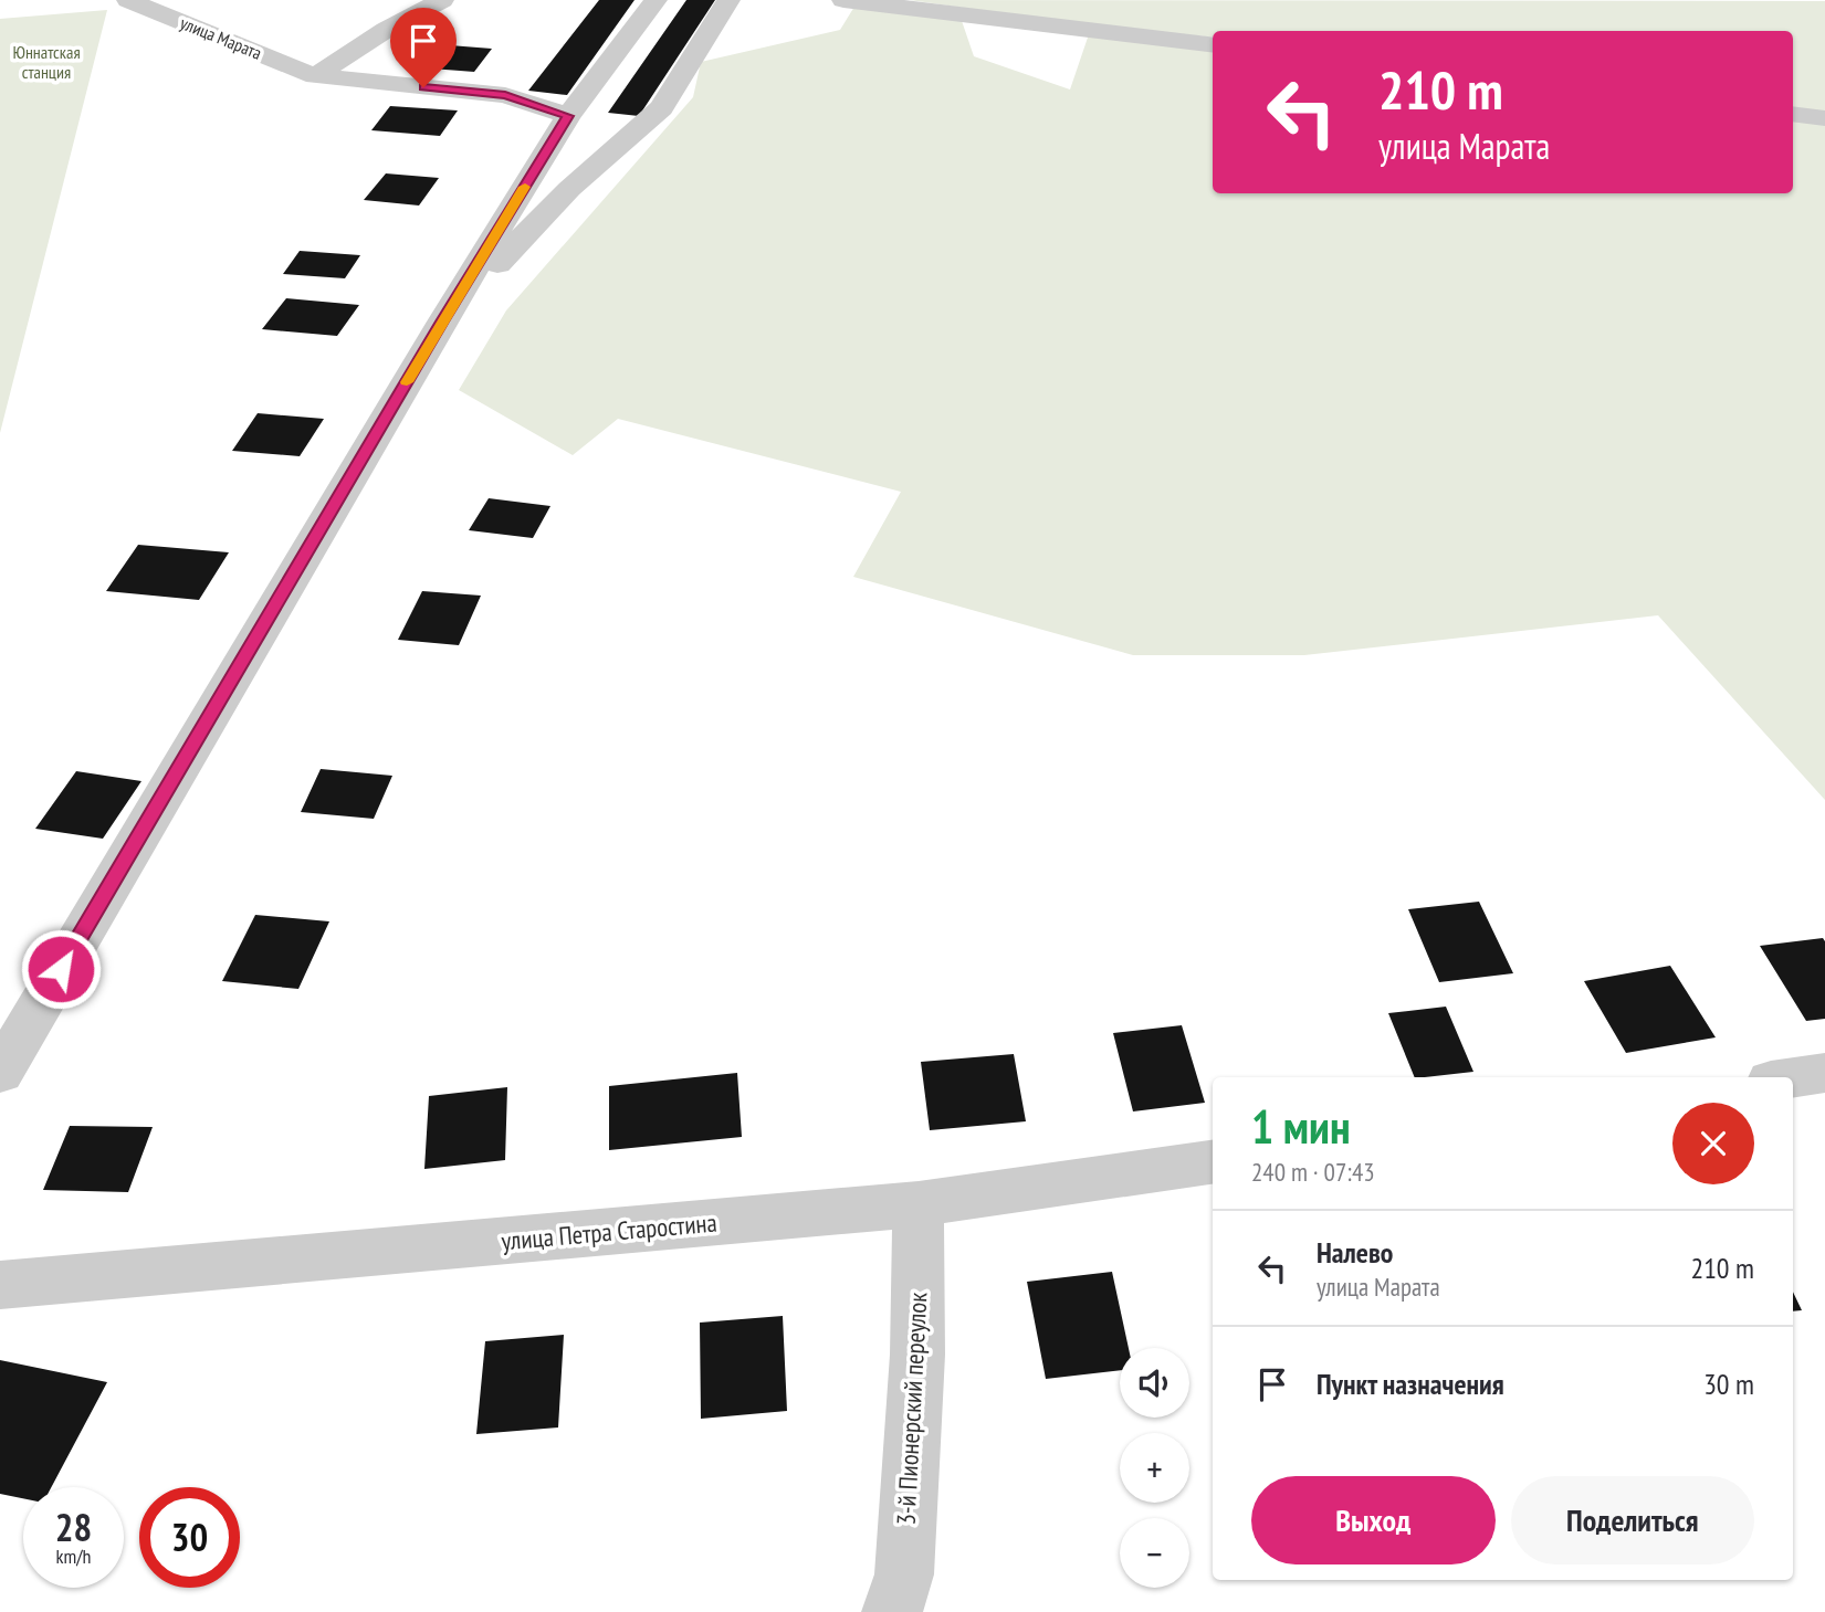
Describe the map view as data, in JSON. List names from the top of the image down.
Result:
{
  "streets": {
    "street": ["улица Марата", "улица Петра Старостина", "3-й Пионерский переулок"]
  },
  "crossings": [
    ["улица Петра Старостина", "3-й Пионерский переулок"]
  ],
  "parks": ["Юннатская станция"],
  "page": {
    "turn": ["210 m", "улица Марата"],
    "heading": ["1 мин", "240 m · 07:43"],
    "list": [
      {
        "name": "Налево",
        "note": "улица Марата",
        "value": "210 m"
      },
      {
        "name": "Пункт назначения",
        "value": "30 m"
      }
    ],
    "map_buttons": ["+", "−"],
    "buttons": ["Выход", "Поделиться"],
    "speed": "28 km/h",
    "limit": "30"
  }
}
